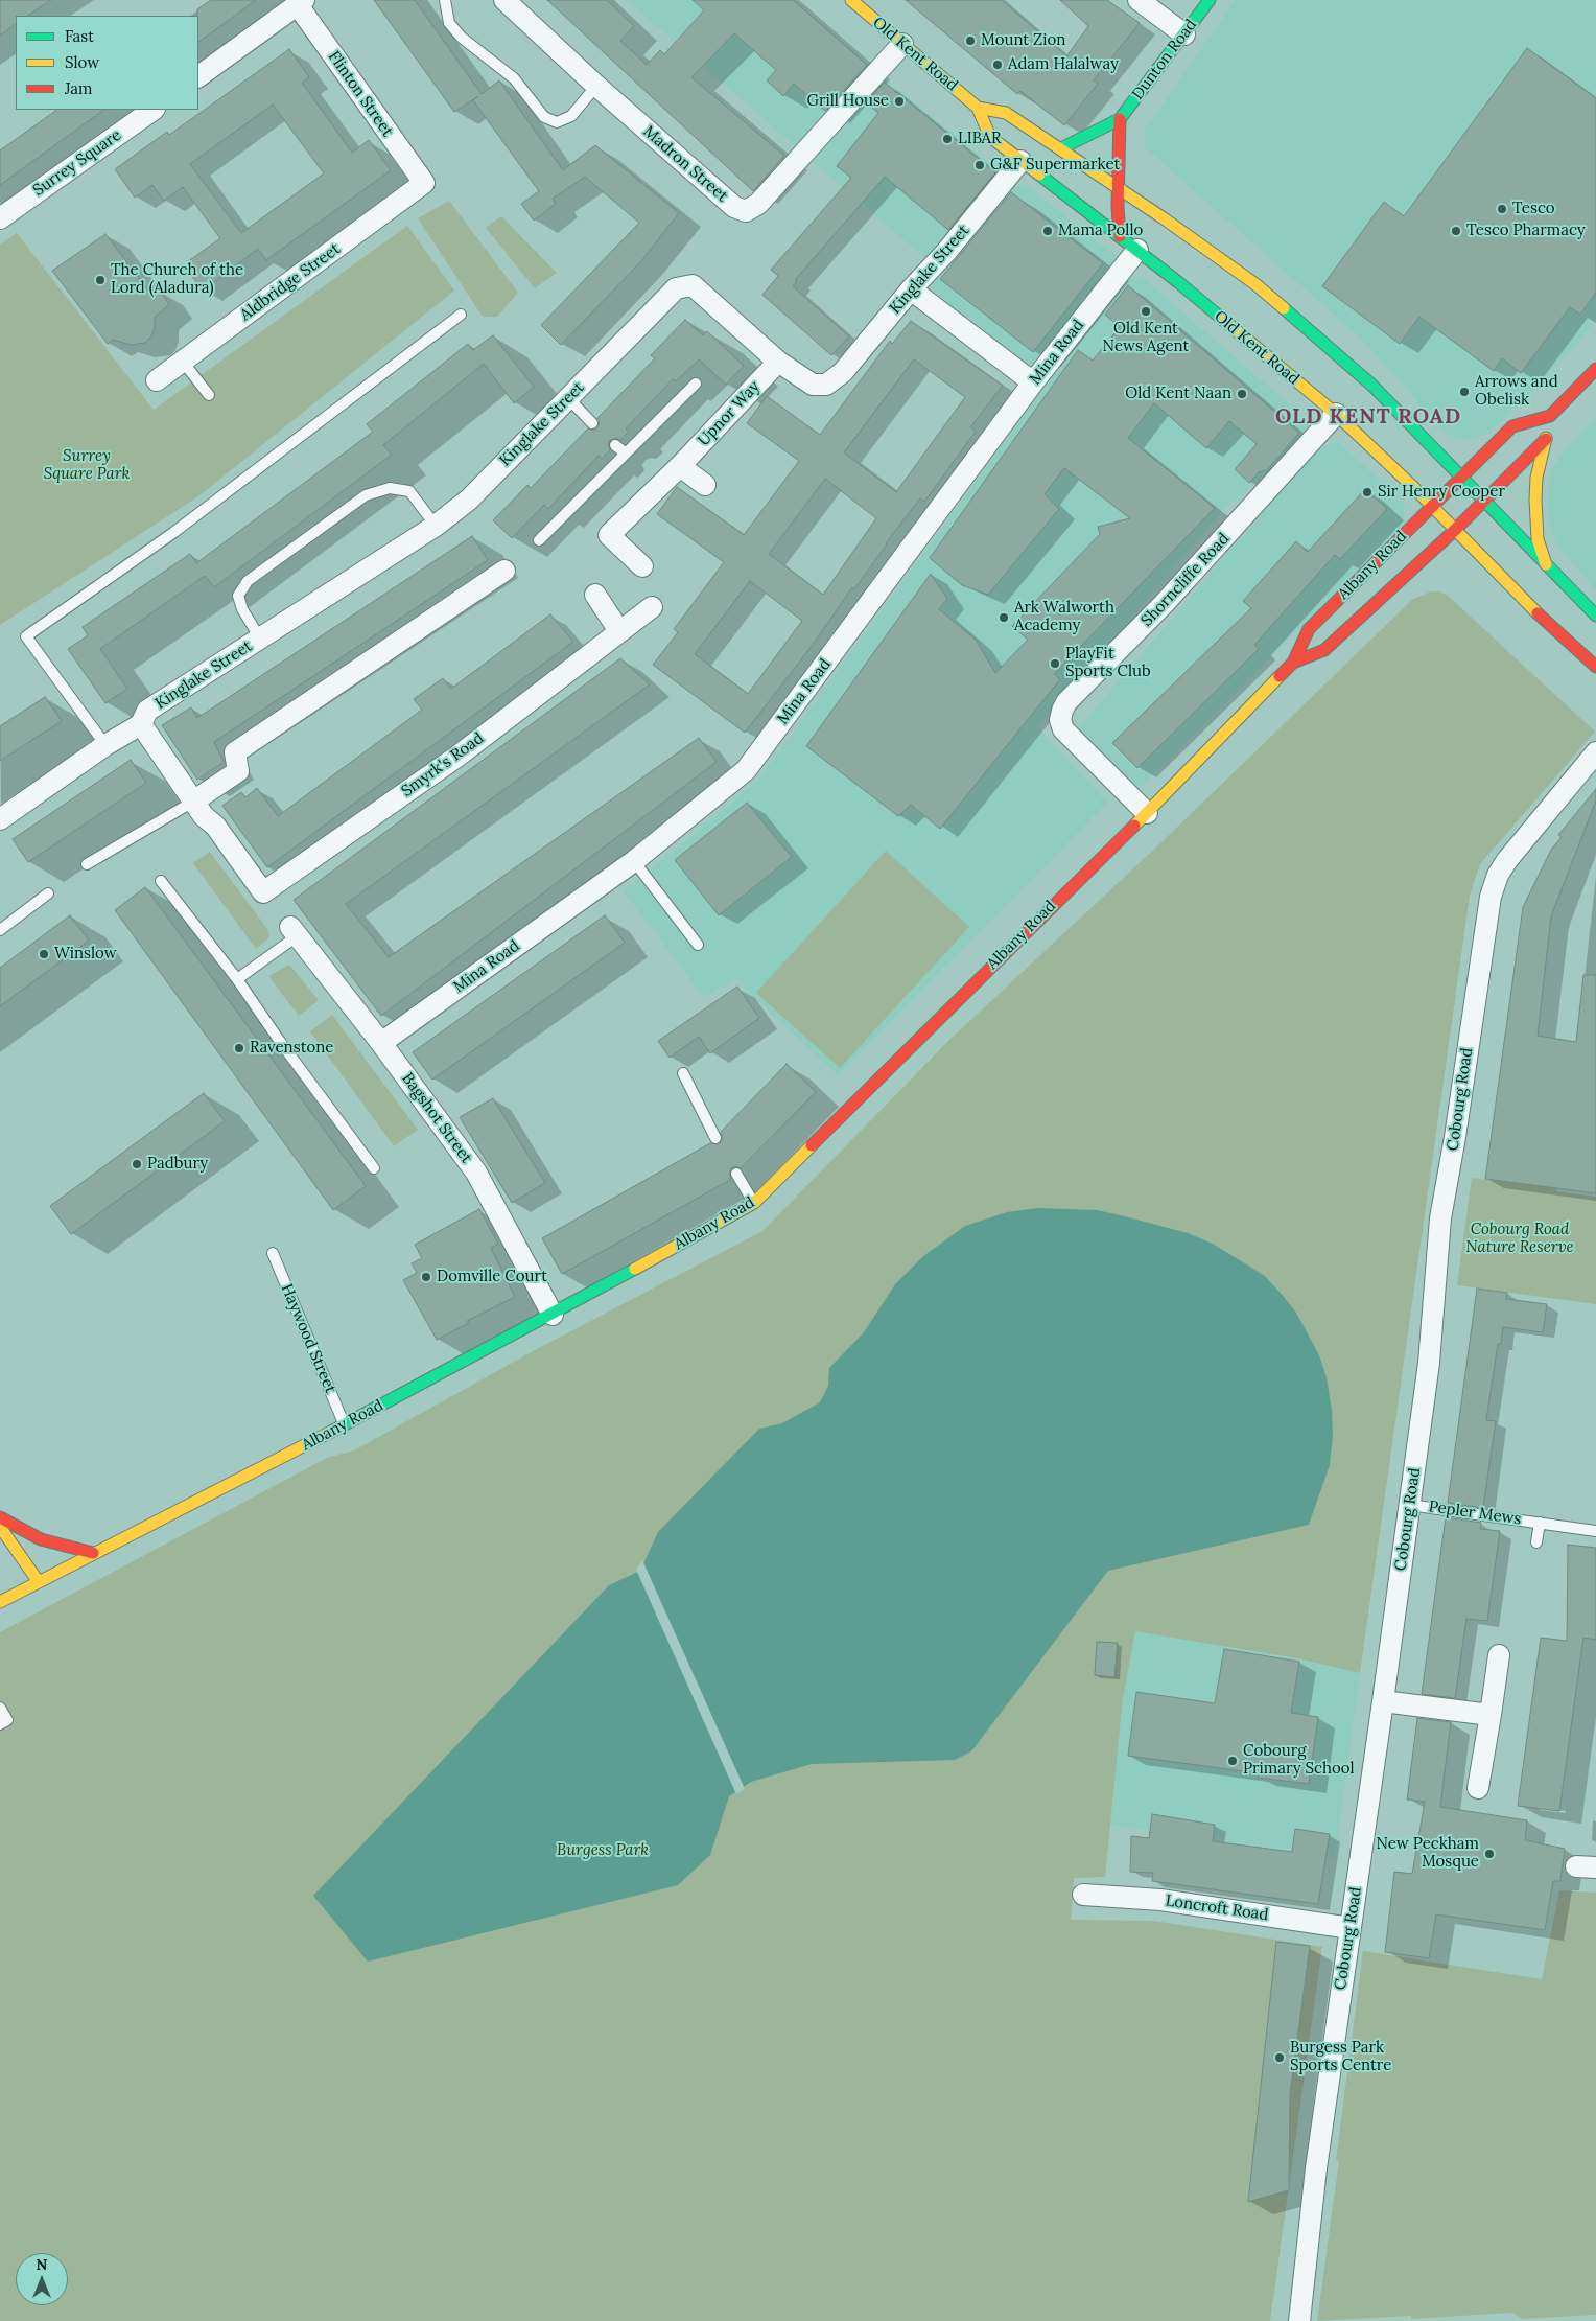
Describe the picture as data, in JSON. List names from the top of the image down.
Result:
{
  "streets": {
    "main road": ["Old Kent Road", "Dunton Road", "Albany Road"],
    "street": [
      "Flinton Street",
      "Surrey Square",
      "Madron Street",
      "Kinglake Street",
      "Aldbridge Street",
      "Mina Road",
      "Upnor Way",
      "Shorncliffe Road",
      "Smyrk's Road",
      "Cobourg Road",
      "Bagshot Street",
      "Loncroft Road"
    ],
    "lane": ["Haywood Street", "Pepler Mews"]
  },
  "crossings": [
    ["Old Kent Road", "Madron Street"],
    ["Old Kent Road", "Kinglake Street"],
    ["Old Kent Road", "Mina Road"],
    ["Old Kent Road", "Albany Road"],
    ["Old Kent Road", "Shorncliffe Road"],
    ["Flinton Street", "Aldbridge Street"],
    ["Kinglake Street", "Upnor Way"],
    ["Mina Road", "Bagshot Street"],
    ["Albany Road", "Shorncliffe Road"],
    ["Albany Road", "Bagshot Street"],
    ["Albany Road", "Haywood Street"],
    ["Cobourg Road", "Pepler Mews"],
    ["Cobourg Road", "Loncroft Road"]
  ],
  "districts": ["OLD KENT ROAD"],
  "parks": ["Surrey Square Park", "Cobourg Road Nature Reserve", "Burgess Park"],
  "places": [
    "Mount Zion",
    "Adam Halalway",
    "Grill House",
    "LIBAR",
    "G&F Supermarket",
    "Tesco",
    "Mama Pollo",
    "Tesco Pharmacy",
    "The Church of the Lord (Aladura)",
    "Old Kent News Agent",
    "Arrows and Obelisk",
    "Old Kent Naan",
    "Sir Henry Cooper",
    "Ark Walworth Academy",
    "PlayFit Sports Club",
    "Winslow",
    "Ravenstone",
    "Padbury",
    "Domville Court",
    "Cobourg Primary School",
    "New Peckham Mosque",
    "Burgess Park Sports Centre"
  ],
  "legend": ["Fast", "Slow", "Jam"],
  "north": "top"
}
